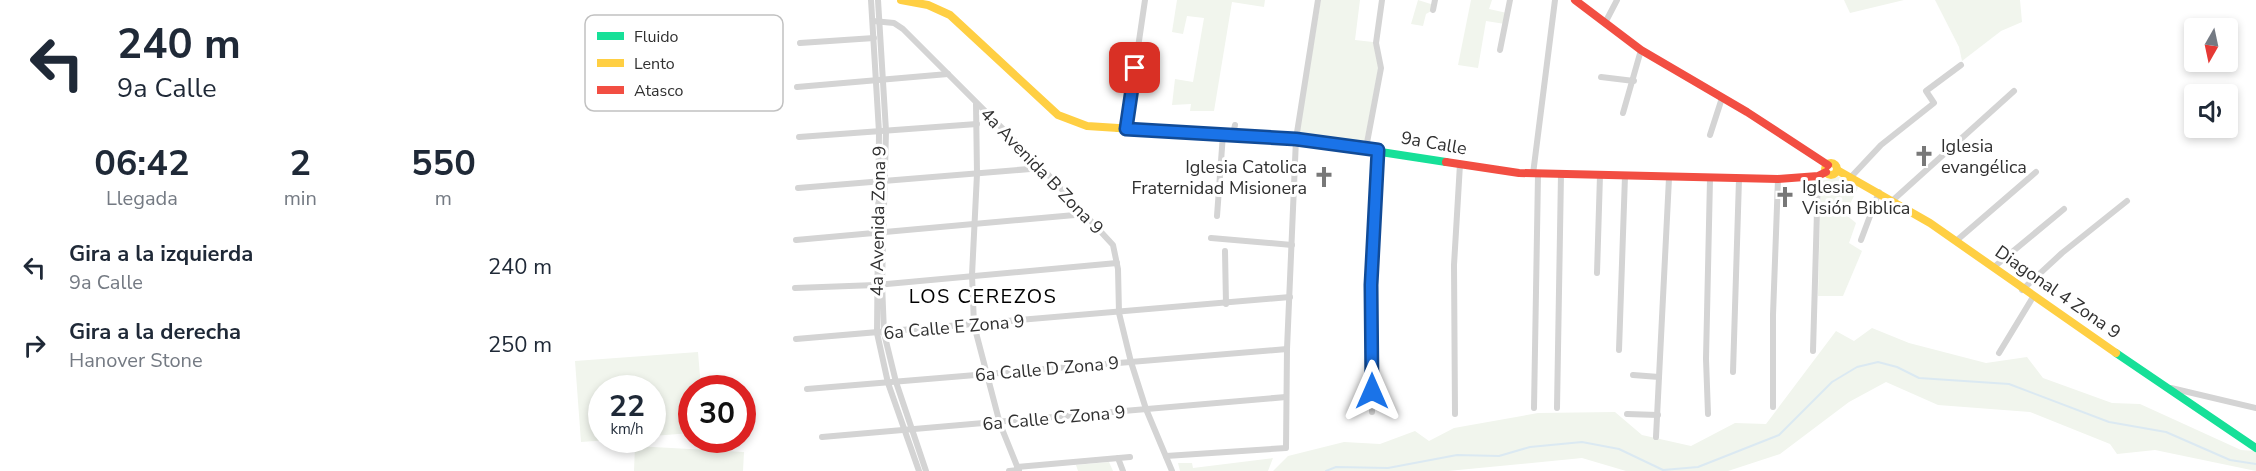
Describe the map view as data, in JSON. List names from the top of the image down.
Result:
{
  "streets": {
    "street": [
      "9a Calle",
      "4a Avenida B Zona 9",
      "4a Avenida Zona 9",
      "Diagonal 4 Zona 9",
      "6a Calle E Zona 9",
      "6a Calle D Zona 9",
      "6a Calle C Zona 9"
    ]
  },
  "crossings": [
    ["9a Calle", "Diagonal 4 Zona 9"],
    ["4a Avenida B Zona 9", "4a Avenida Zona 9"],
    ["4a Avenida B Zona 9", "6a Calle E Zona 9"],
    ["4a Avenida B Zona 9", "6a Calle D Zona 9"],
    ["4a Avenida B Zona 9", "6a Calle C Zona 9"],
    ["4a Avenida Zona 9", "6a Calle E Zona 9"],
    ["4a Avenida Zona 9", "6a Calle D Zona 9"],
    ["4a Avenida Zona 9", "6a Calle C Zona 9"]
  ],
  "districts": ["LOS CEREZOS"],
  "places": {
    "church": ["Iglesia evangélica", "Iglesia Catolica Fraternidad Misionera", "Iglesia Visión Biblica"]
  },
  "legend": ["Fluido", "Lento", "Atasco"],
  "north": "bottom",
  "page": {
    "turn": ["240 m", "9a Calle"],
    "eta": [
      "06:42",
      "Llegada",
      "2",
      "min",
      "550",
      "m"
    ],
    "list": [
      {
        "name": "Gira a la izquierda",
        "note": "9a Calle",
        "value": "240 m"
      },
      {
        "name": "Gira a la derecha",
        "note": "Hanover Stone",
        "value": "250 m"
      }
    ],
    "speed": "22 km/h",
    "limit": "30"
  }
}
